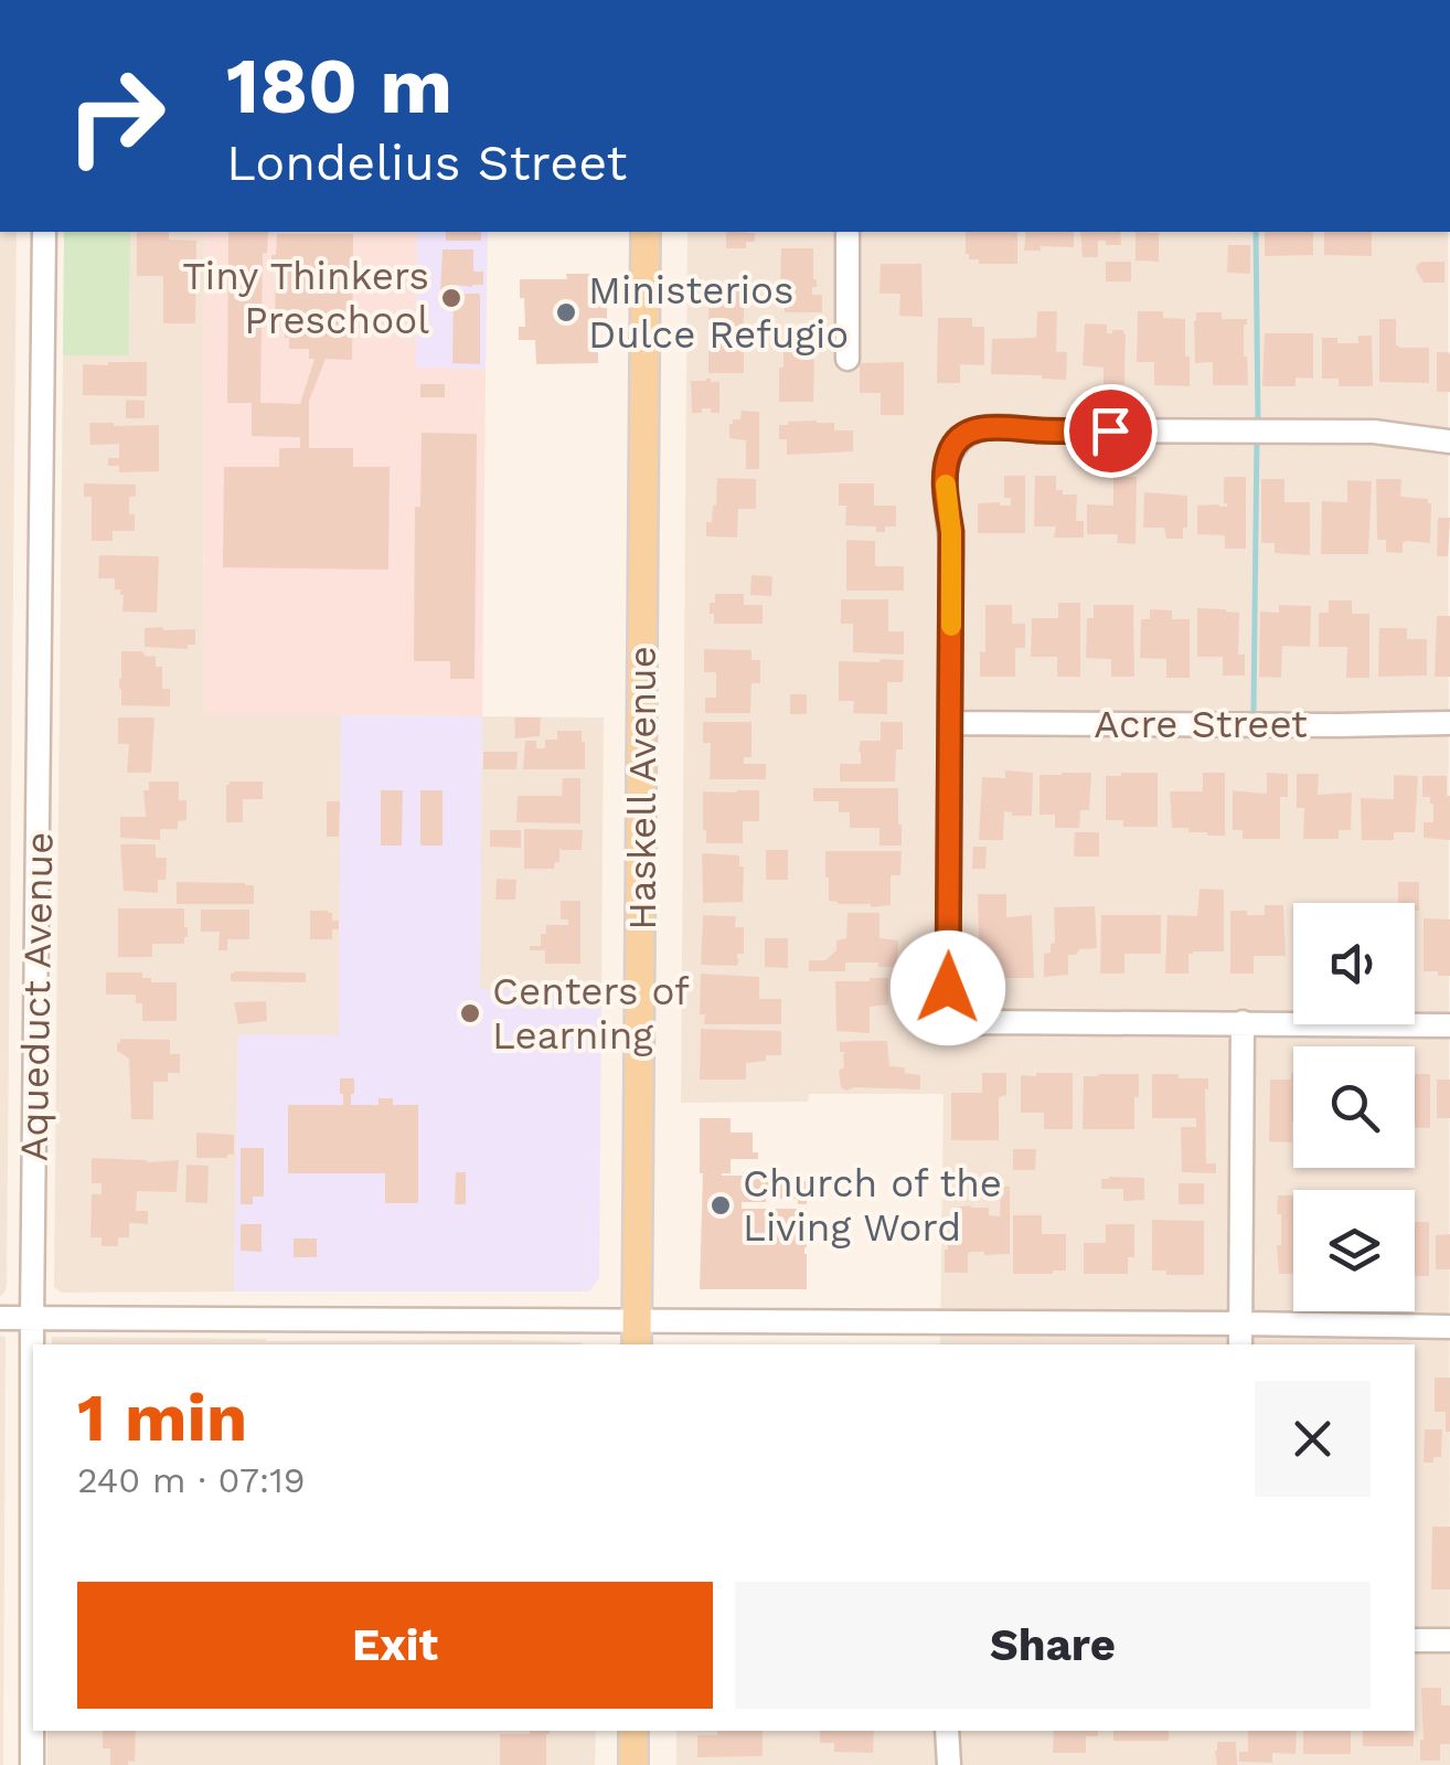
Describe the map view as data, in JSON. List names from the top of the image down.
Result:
{
  "streets": {
    "main road": ["Haskell Avenue"],
    "street": ["Acre Street", "Aqueduct Avenue"]
  },
  "places": [
    "Tiny Thinkers Preschool",
    "Ministerios Dulce Refugio",
    "Centers of Learning",
    "Church of the Living Word"
  ],
  "page": {
    "turn": ["180 m", "Londelius Street"],
    "heading": ["1 min", "240 m · 07:19"],
    "buttons": ["Exit", "Share"]
  }
}
